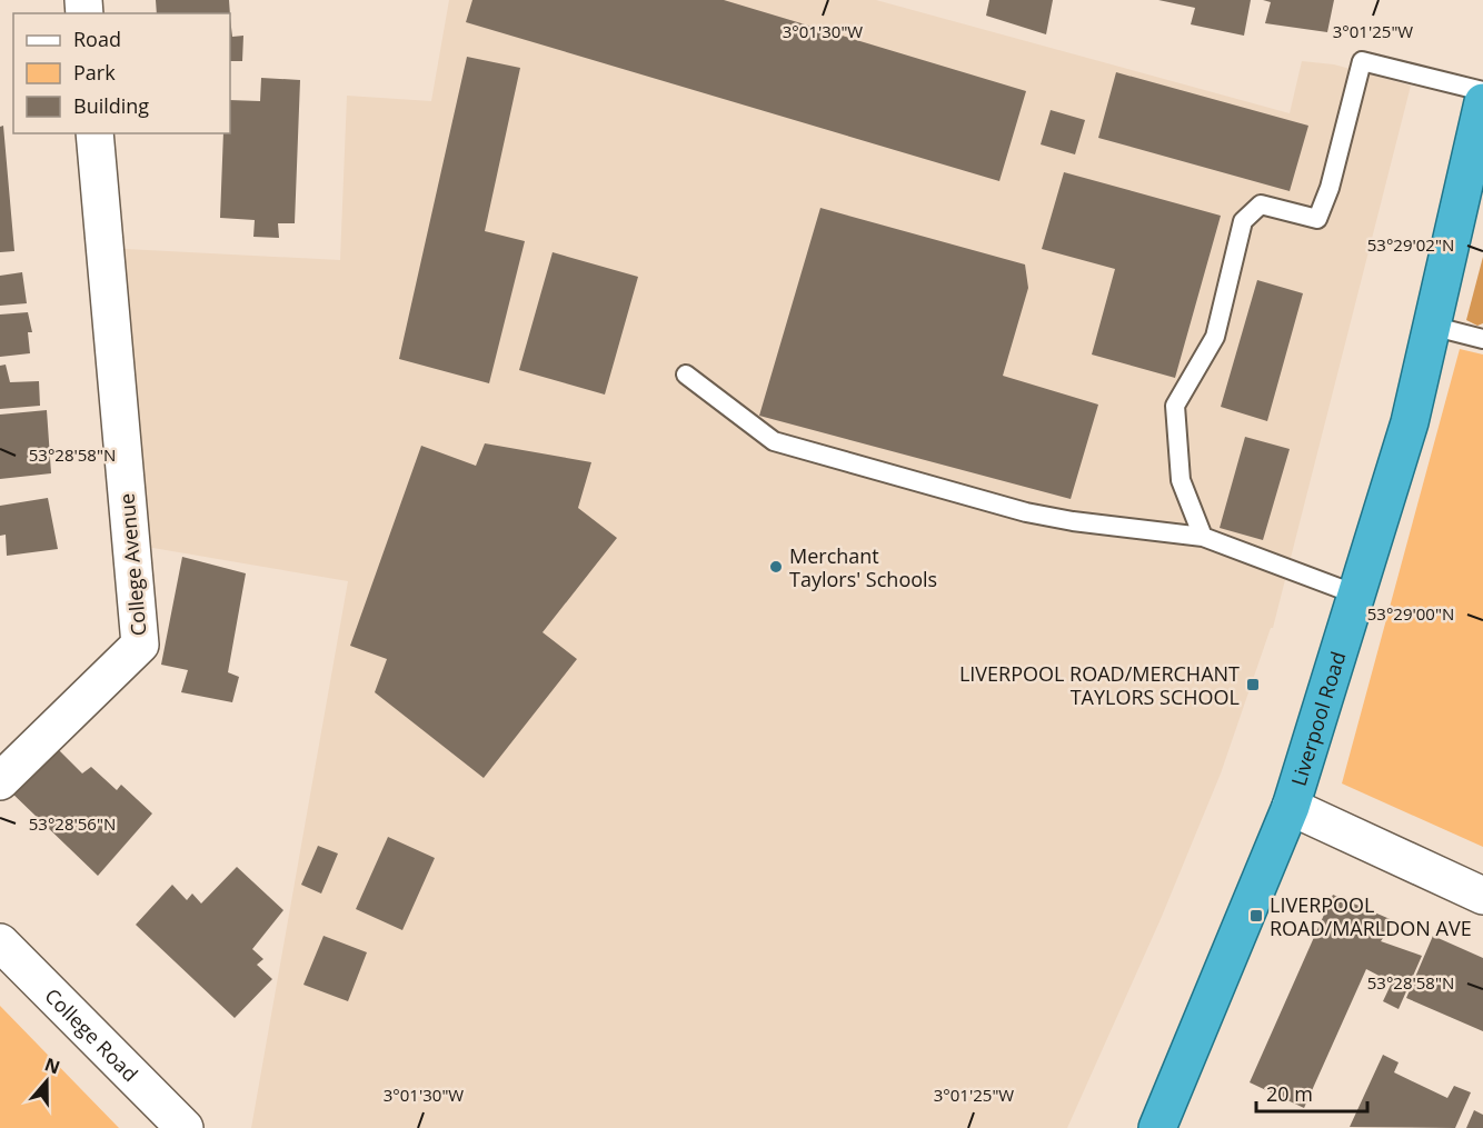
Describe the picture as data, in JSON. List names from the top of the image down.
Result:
{
  "streets": {
    "highway": ["Liverpool Road"],
    "street": ["College Avenue", "College Road"]
  },
  "places": {
    "other": ["Merchant Taylors' Schools"],
    "transit": ["LIVERPOOL ROAD/MERCHANT TAYLORS SCHOOL", "LIVERPOOL ROAD/MARLDON AVE"]
  },
  "legend": ["Road", "Park", "Building"],
  "scale_bar": "20 m",
  "north": "top",
  "coordinates": [
    "3°01'30\"W",
    "3°01'25\"W",
    "53°29'02\"N",
    "53°28'58\"N",
    "53°29'00\"N",
    "53°28'56\"N"
  ]
}
